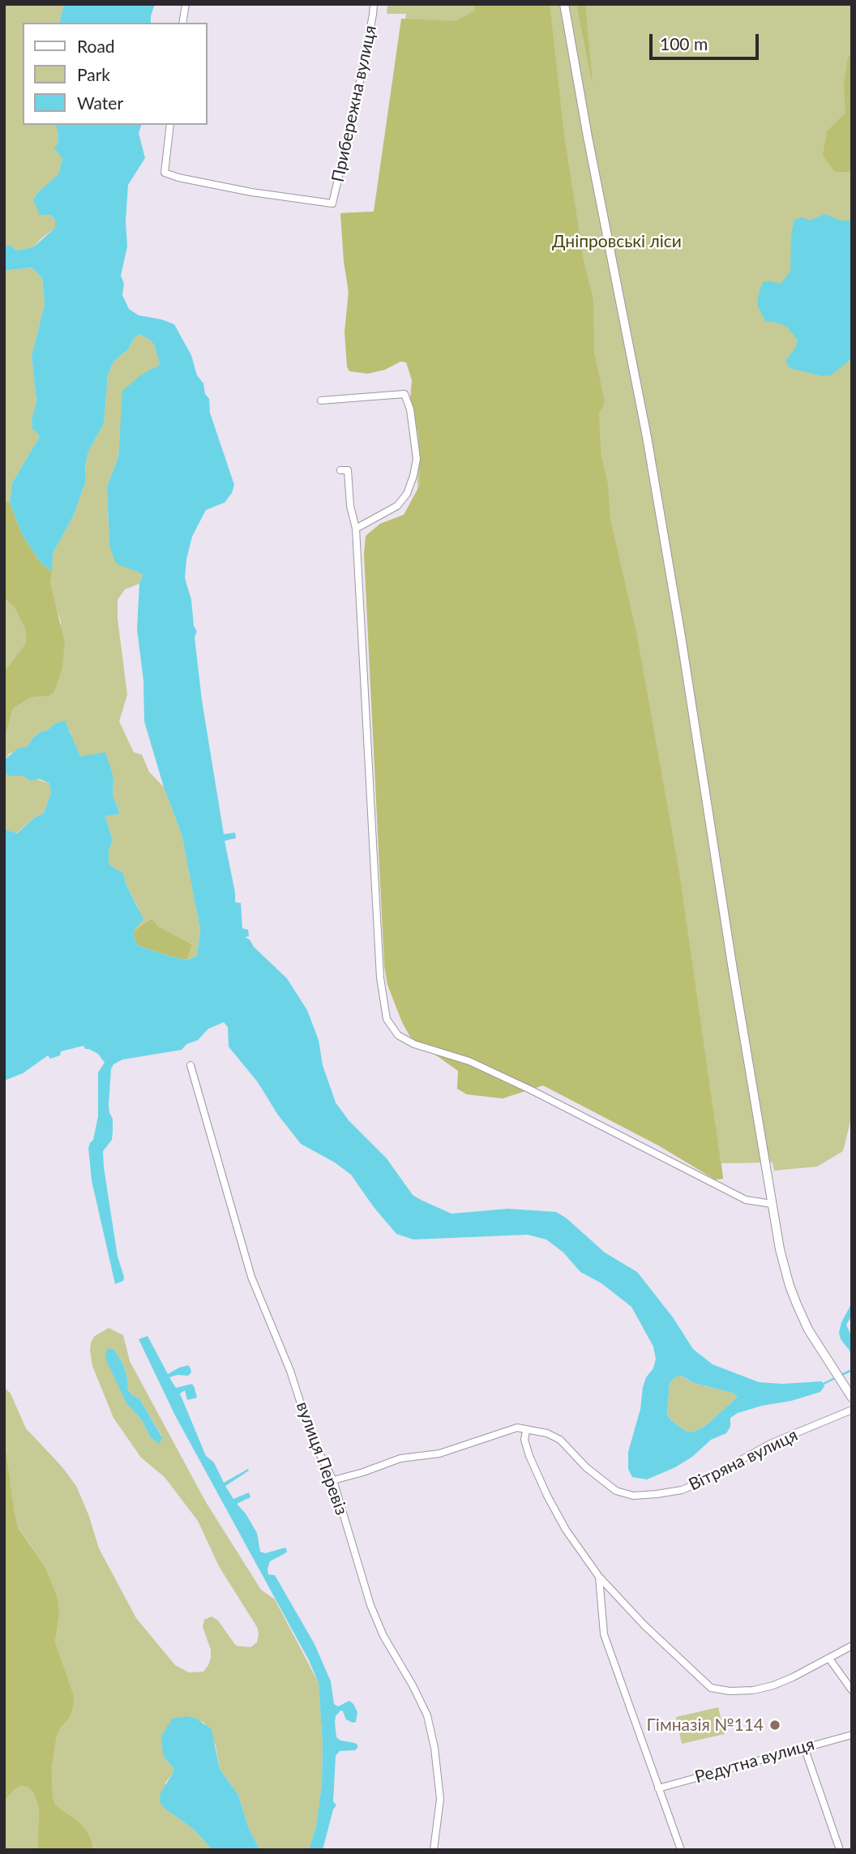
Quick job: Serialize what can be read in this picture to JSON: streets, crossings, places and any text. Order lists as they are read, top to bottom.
{
  "streets": {
    "street": [
      "Прибережна вулиця",
      "вулиця Перевіз",
      "Вітряна вулиця",
      "Редутна вулиця"
    ]
  },
  "crossings": [
    ["вулиця Перевіз", "Вітряна вулиця"]
  ],
  "parks": ["Дніпровські ліси"],
  "places": ["Гімназія №114"],
  "legend": ["Road", "Park", "Water"],
  "scale_bar": "100 m"
}
